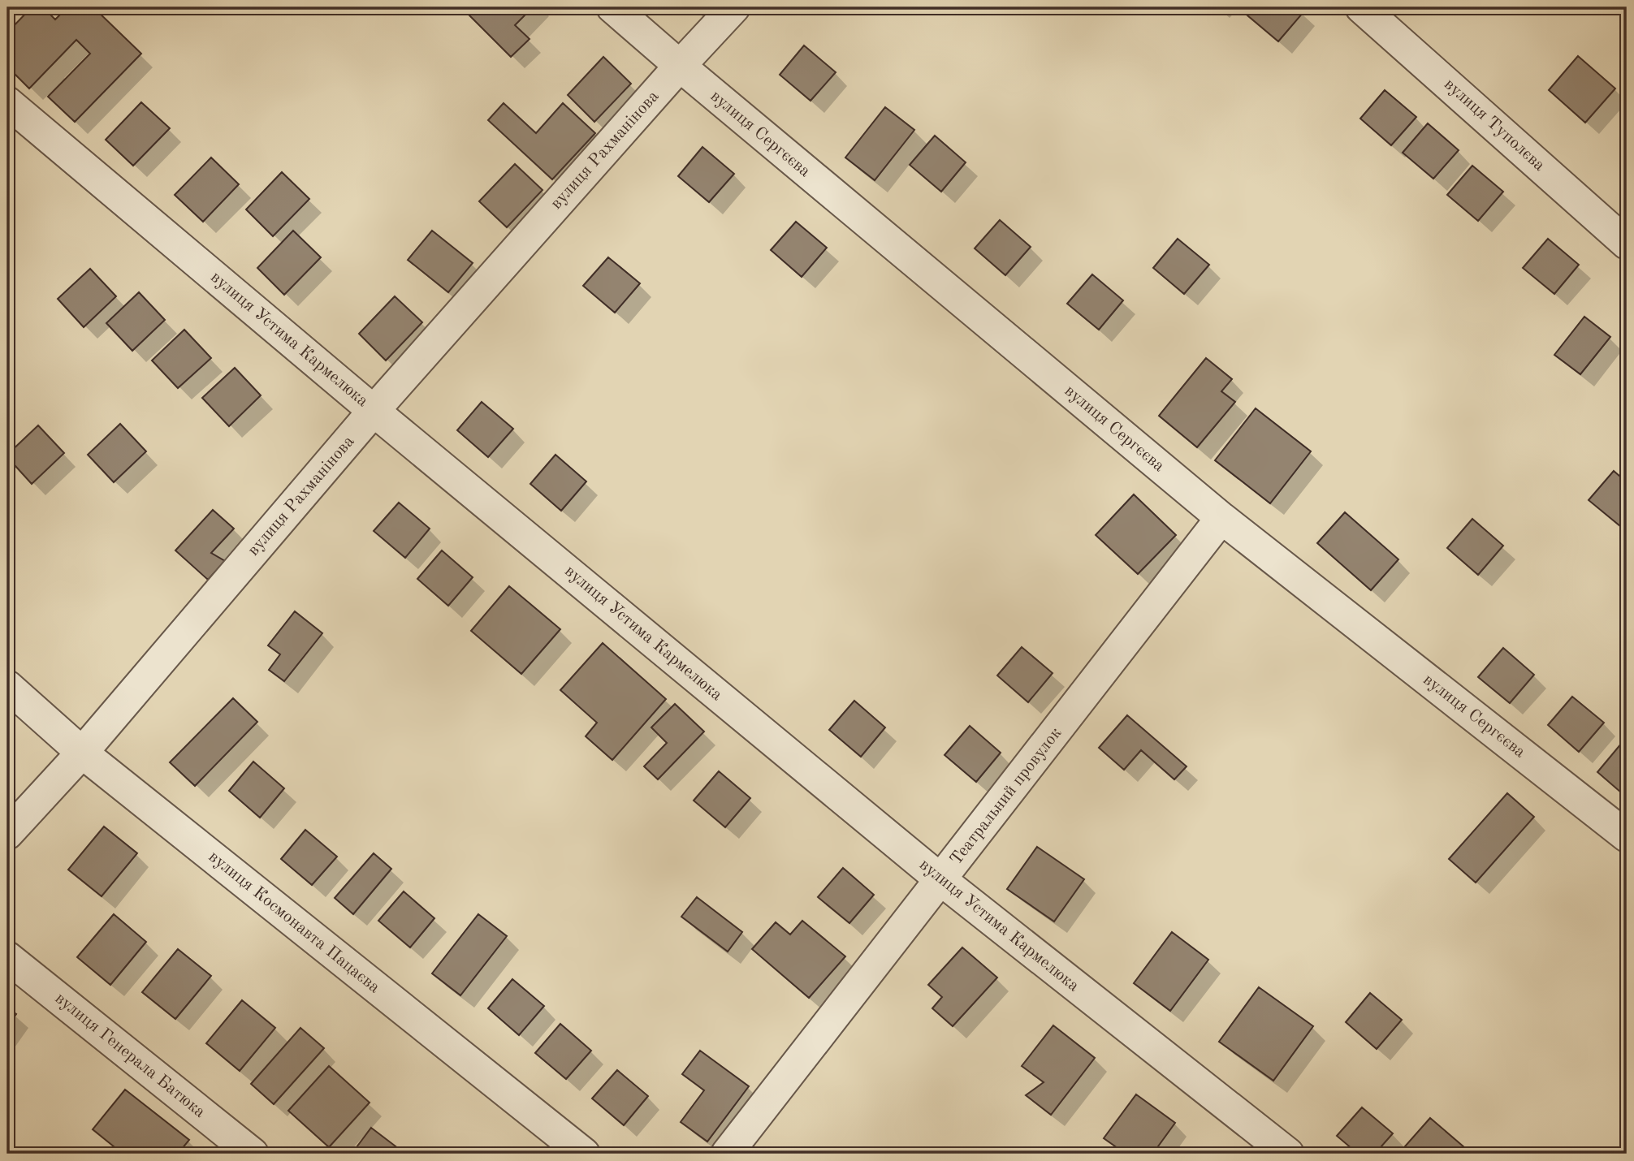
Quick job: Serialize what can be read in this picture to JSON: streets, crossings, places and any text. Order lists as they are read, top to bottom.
{
  "streets": {
    "street": [
      "вулиця Туполєва",
      "вулиця Сергєєва",
      "вулиця Рахманінова",
      "вулиця Устима Кармелюка",
      "Театральний провулок",
      "вулиця Космонавта Пацаєва",
      "вулиця Генерала Батюка"
    ]
  },
  "crossings": [
    ["вулиця Сергєєва", "вулиця Рахманінова"],
    ["вулиця Сергєєва", "Театральний провулок"],
    ["вулиця Рахманінова", "вулиця Устима Кармелюка"],
    ["вулиця Рахманінова", "вулиця Космонавта Пацаєва"],
    ["вулиця Устима Кармелюка", "Театральний провулок"]
  ]
}
